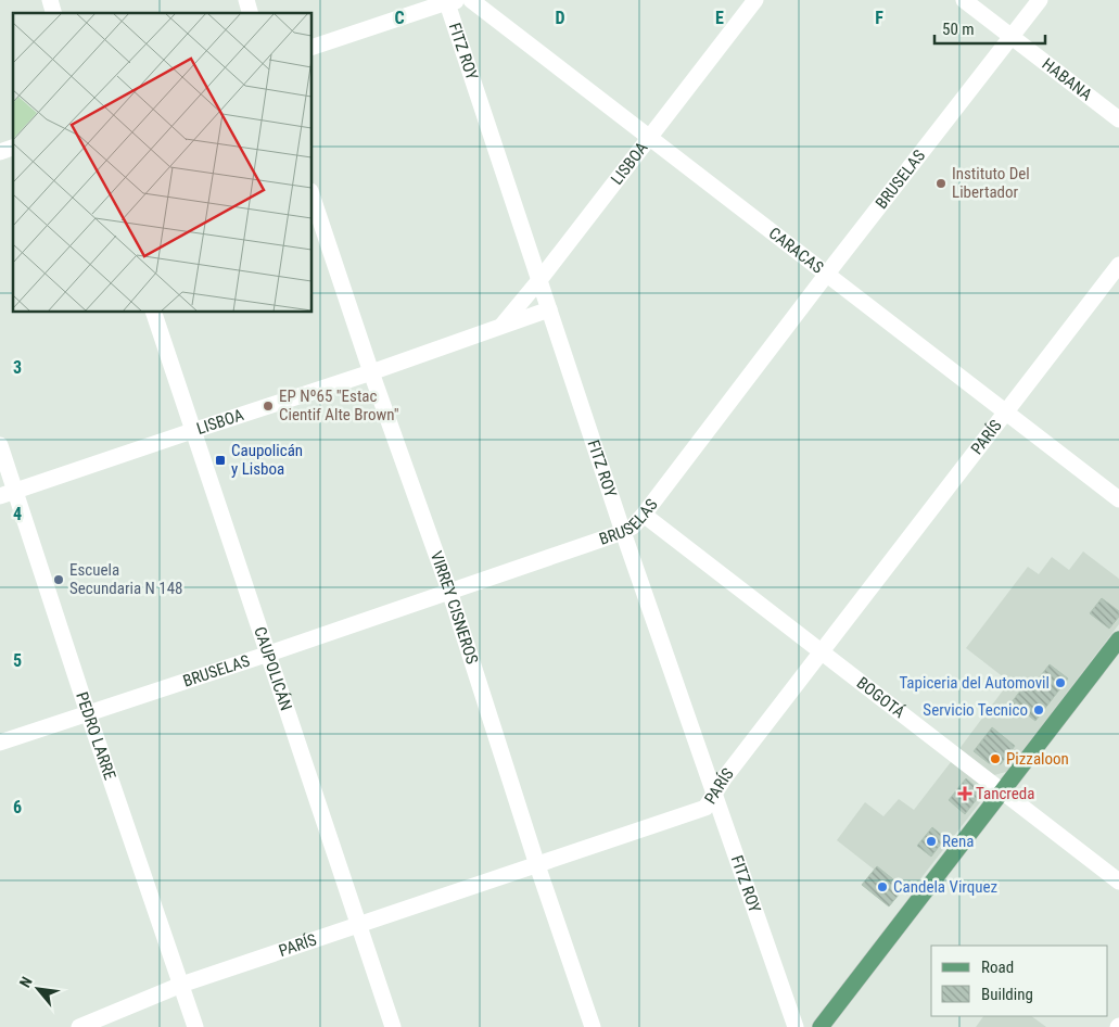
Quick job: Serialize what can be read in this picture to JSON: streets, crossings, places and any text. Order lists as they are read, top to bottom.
{
  "streets": {
    "street": [
      "FITZ ROY",
      "HABANA",
      "LISBOA",
      "BRUSELAS",
      "CARACAS",
      "PARÍS",
      "VIRREY CISNEROS",
      "CAUPOLICÁN",
      "BOGOTÁ",
      "PEDRO LARRE"
    ]
  },
  "crossings": [
    ["FITZ ROY", "LISBOA"],
    ["FITZ ROY", "BRUSELAS"],
    ["FITZ ROY", "PARÍS"],
    ["HABANA", "BRUSELAS"],
    ["LISBOA", "CARACAS"],
    ["LISBOA", "VIRREY CISNEROS"],
    ["LISBOA", "CAUPOLICÁN"],
    ["LISBOA", "PEDRO LARRE"],
    ["BRUSELAS", "CARACAS"],
    ["BRUSELAS", "VIRREY CISNEROS"],
    ["BRUSELAS", "CAUPOLICÁN"],
    ["BRUSELAS", "BOGOTÁ"],
    ["BRUSELAS", "PEDRO LARRE"],
    ["CARACAS", "PARÍS"],
    ["PARÍS", "VIRREY CISNEROS"],
    ["PARÍS", "CAUPOLICÁN"],
    ["PARÍS", "BOGOTÁ"],
    ["PARÍS", "PEDRO LARRE"]
  ],
  "places": {
    "other": [
      "Instituto Del Libertador",
      "EP Nº65 \"Estac Cientif Alte Brown\"",
      "Escuela Secundaria N 148",
      "Tapiceria del Automovil",
      "Servicio Tecnico",
      "Pizzaloon",
      "Rena",
      "Candela Virquez"
    ],
    "transit": ["Caupolicán y Lisboa"],
    "health": ["Tancreda"]
  },
  "legend": ["Road", "Building"],
  "scale_bar": "50 m",
  "north": "top left",
  "grid": {
    "columns": [
      "C",
      "D",
      "E",
      "F"
    ],
    "rows": [
      "3",
      "4",
      "5",
      "6"
    ]
  }
}
